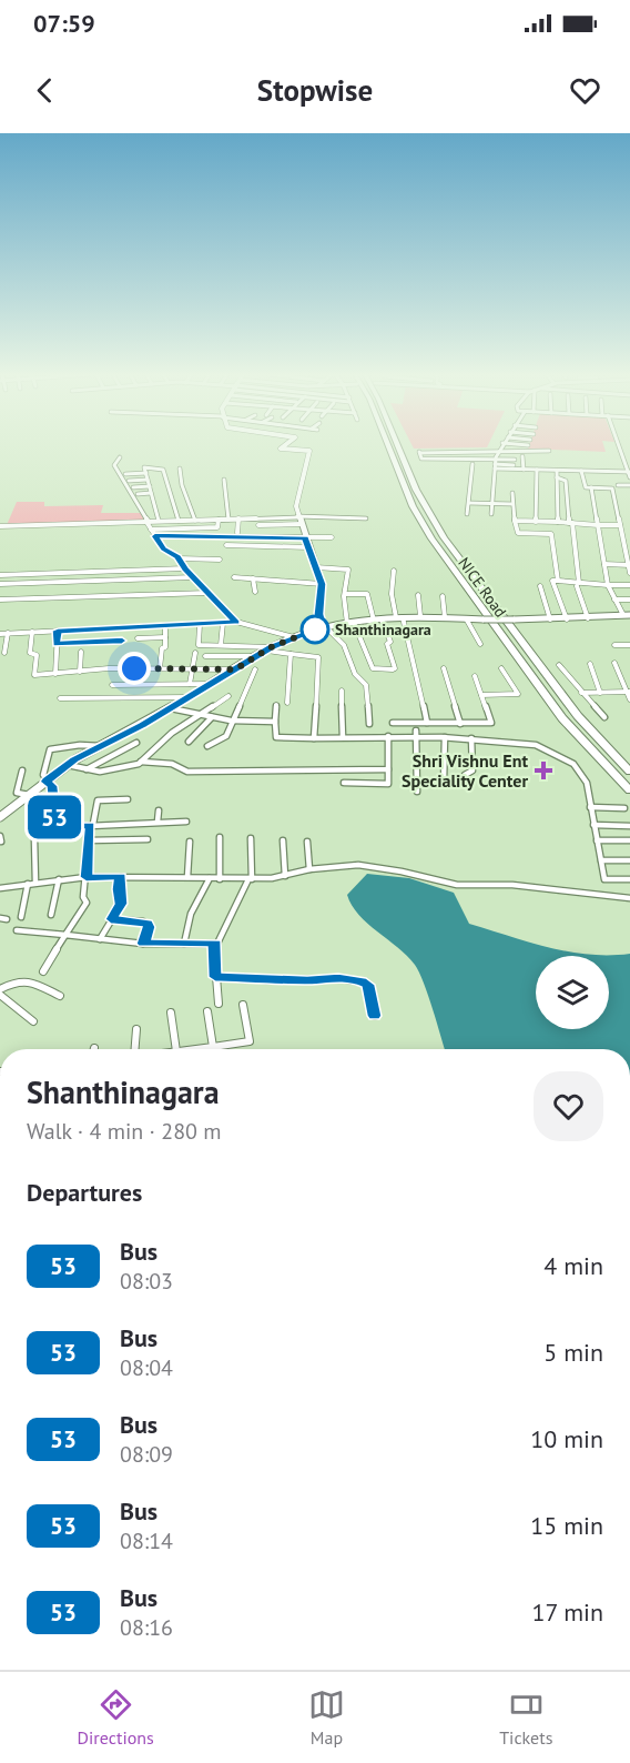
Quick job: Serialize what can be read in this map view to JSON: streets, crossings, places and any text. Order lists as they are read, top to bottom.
{
  "streets": {
    "highway": ["NICE Road"]
  },
  "places": {
    "other": ["Shanthinagara"],
    "health": ["Shri Vishnu Ent Speciality Center"]
  },
  "lines": ["bus line 53"],
  "page": {
    "status": "07:59",
    "header": "Stopwise",
    "on_map": "53",
    "heading": [
      ["Shanthinagara", "Walk · 4 min · 280 m"],
      "Departures"
    ],
    "list": [
      {
        "mark": "53",
        "name": "Bus",
        "note": "08:03",
        "value": "4 min"
      },
      {
        "mark": "53",
        "name": "Bus",
        "note": "08:04",
        "value": "5 min"
      },
      {
        "mark": "53",
        "name": "Bus",
        "note": "08:09",
        "value": "10 min"
      },
      {
        "mark": "53",
        "name": "Bus",
        "note": "08:14",
        "value": "15 min"
      },
      {
        "mark": "53",
        "name": "Bus",
        "note": "08:16",
        "value": "17 min"
      }
    ],
    "tabs": ["Directions", "Map", "Tickets"]
  }
}
